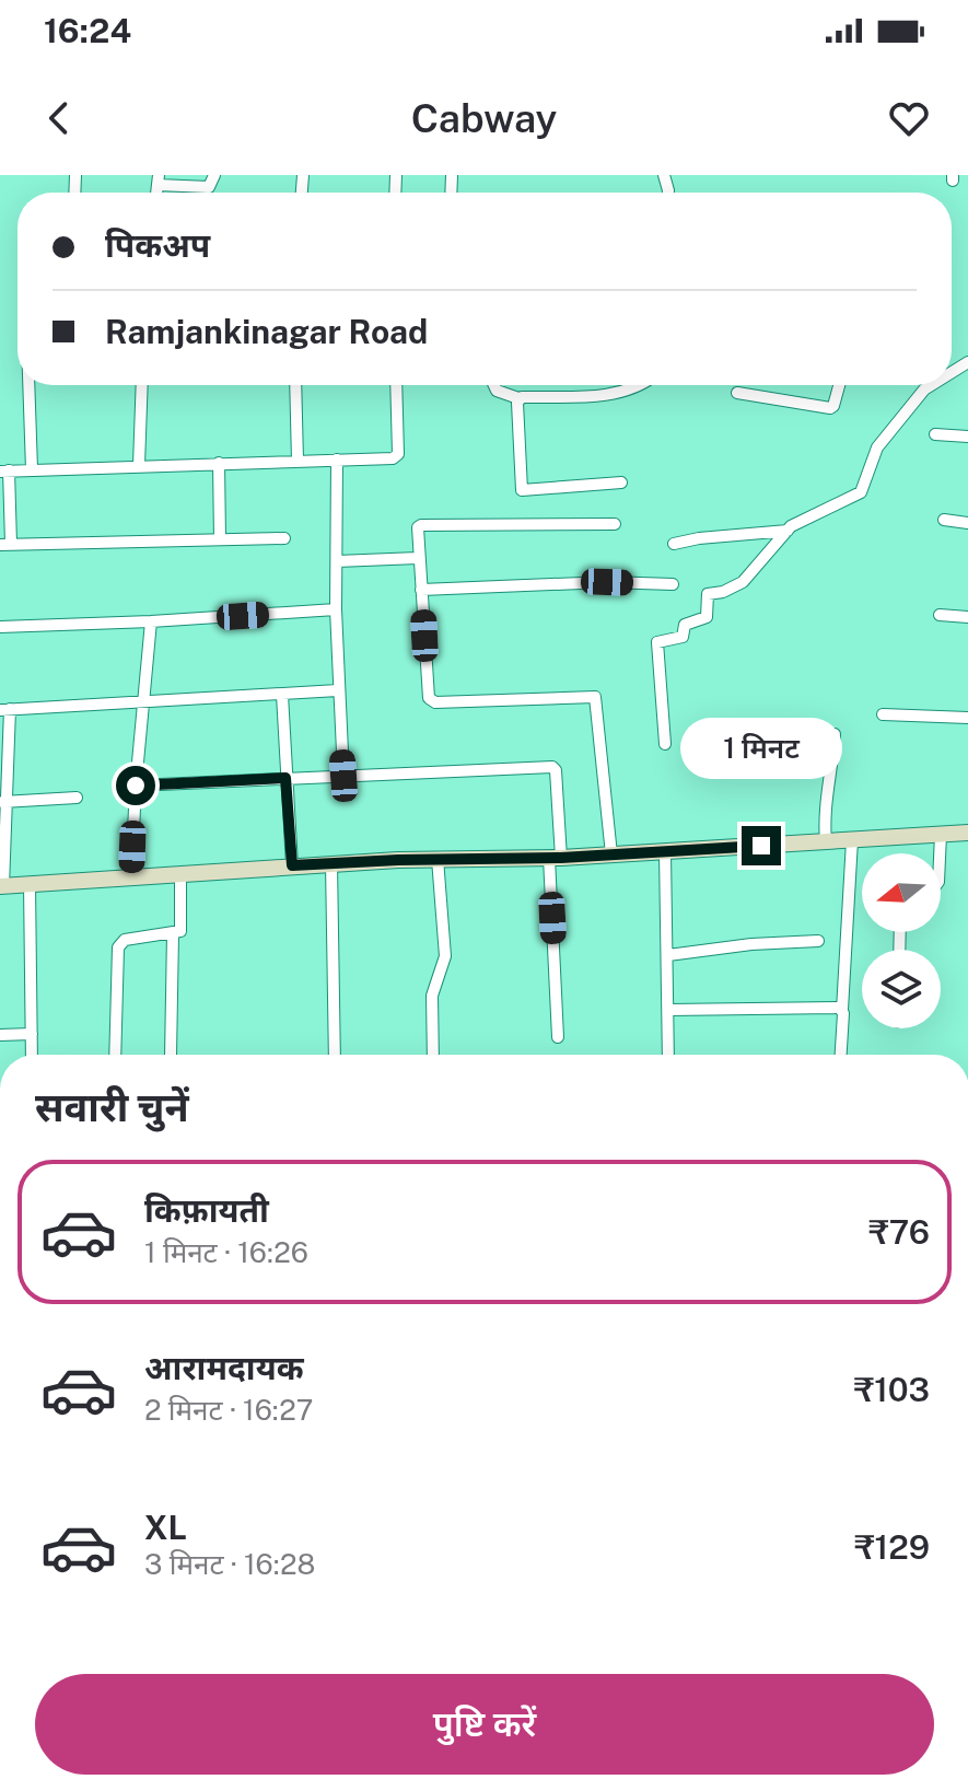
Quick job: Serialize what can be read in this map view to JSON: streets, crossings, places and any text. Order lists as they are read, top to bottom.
{
  "north": "left",
  "page": {
    "status": "16:24",
    "header": "Cabway",
    "banner": ["पिकअप", "Ramjankinagar Road"],
    "bubble": "1 मिनट",
    "heading": "सवारी चुनें",
    "list": [
      {
        "name": "किफ़ायती",
        "note": "1 मिनट · 16:26",
        "value": "₹76"
      },
      {
        "name": "आरामदायक",
        "note": "2 मिनट · 16:27",
        "value": "₹103"
      },
      {
        "name": "XL",
        "note": "3 मिनट · 16:28",
        "value": "₹129"
      }
    ],
    "buttons": "पुष्टि करें"
  }
}
